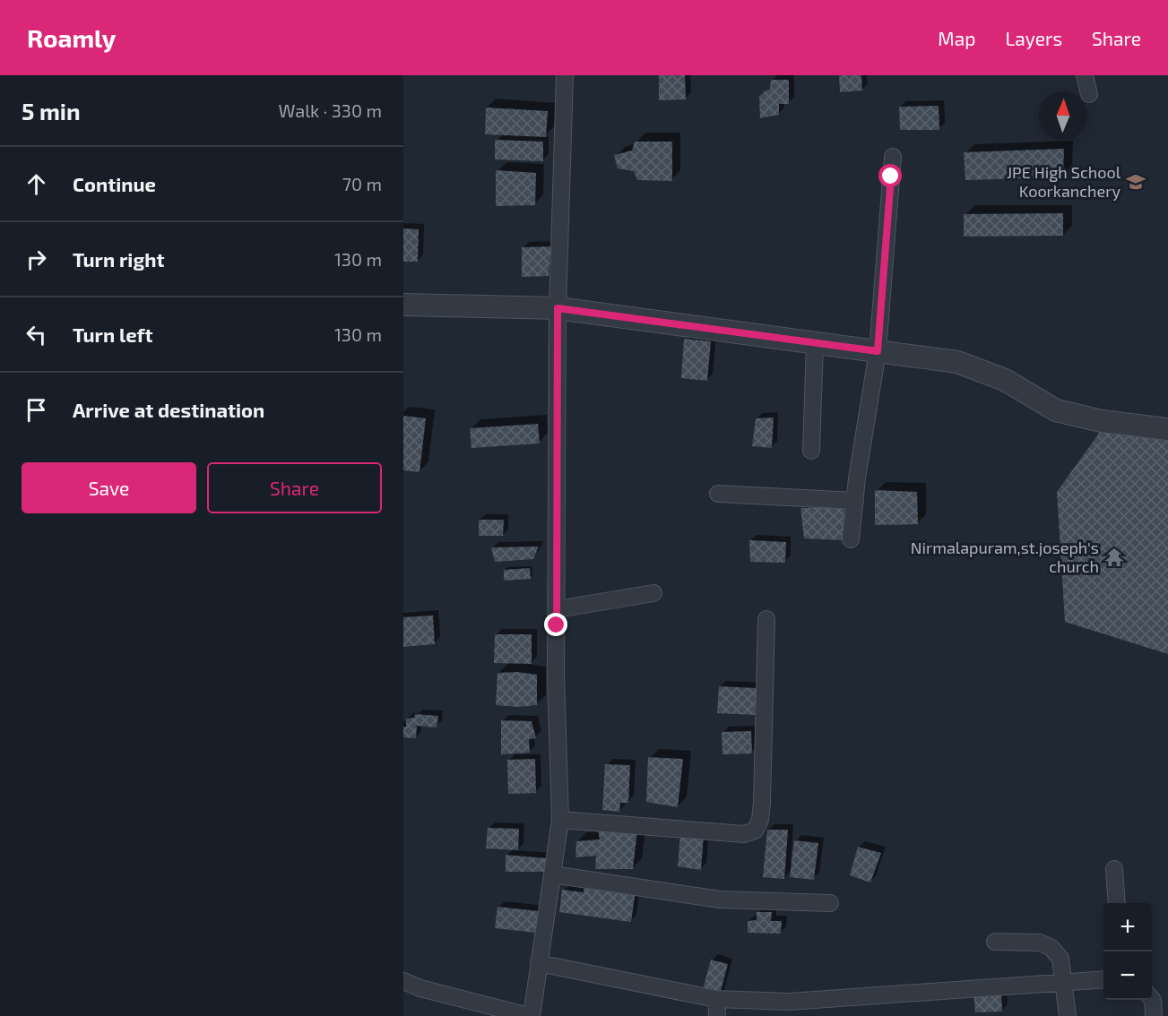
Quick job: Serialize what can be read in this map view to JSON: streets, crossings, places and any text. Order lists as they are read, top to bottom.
{
  "places": {
    "school or university": ["JPE High School Koorkanchery"],
    "temple": ["Nirmalapuram,st.joseph's church"]
  },
  "north": "top",
  "page": {
    "header": "Roamly",
    "nav": ["Map", "Layers", "Share"],
    "heading": ["5 min", "Walk · 330 m"],
    "list": [
      ["Continue", "70 m"],
      ["Turn right", "130 m"],
      ["Turn left", "130 m"],
      "Arrive at destination"
    ],
    "buttons": ["Save", "Share"],
    "map_buttons": ["+", "−"]
  }
}
